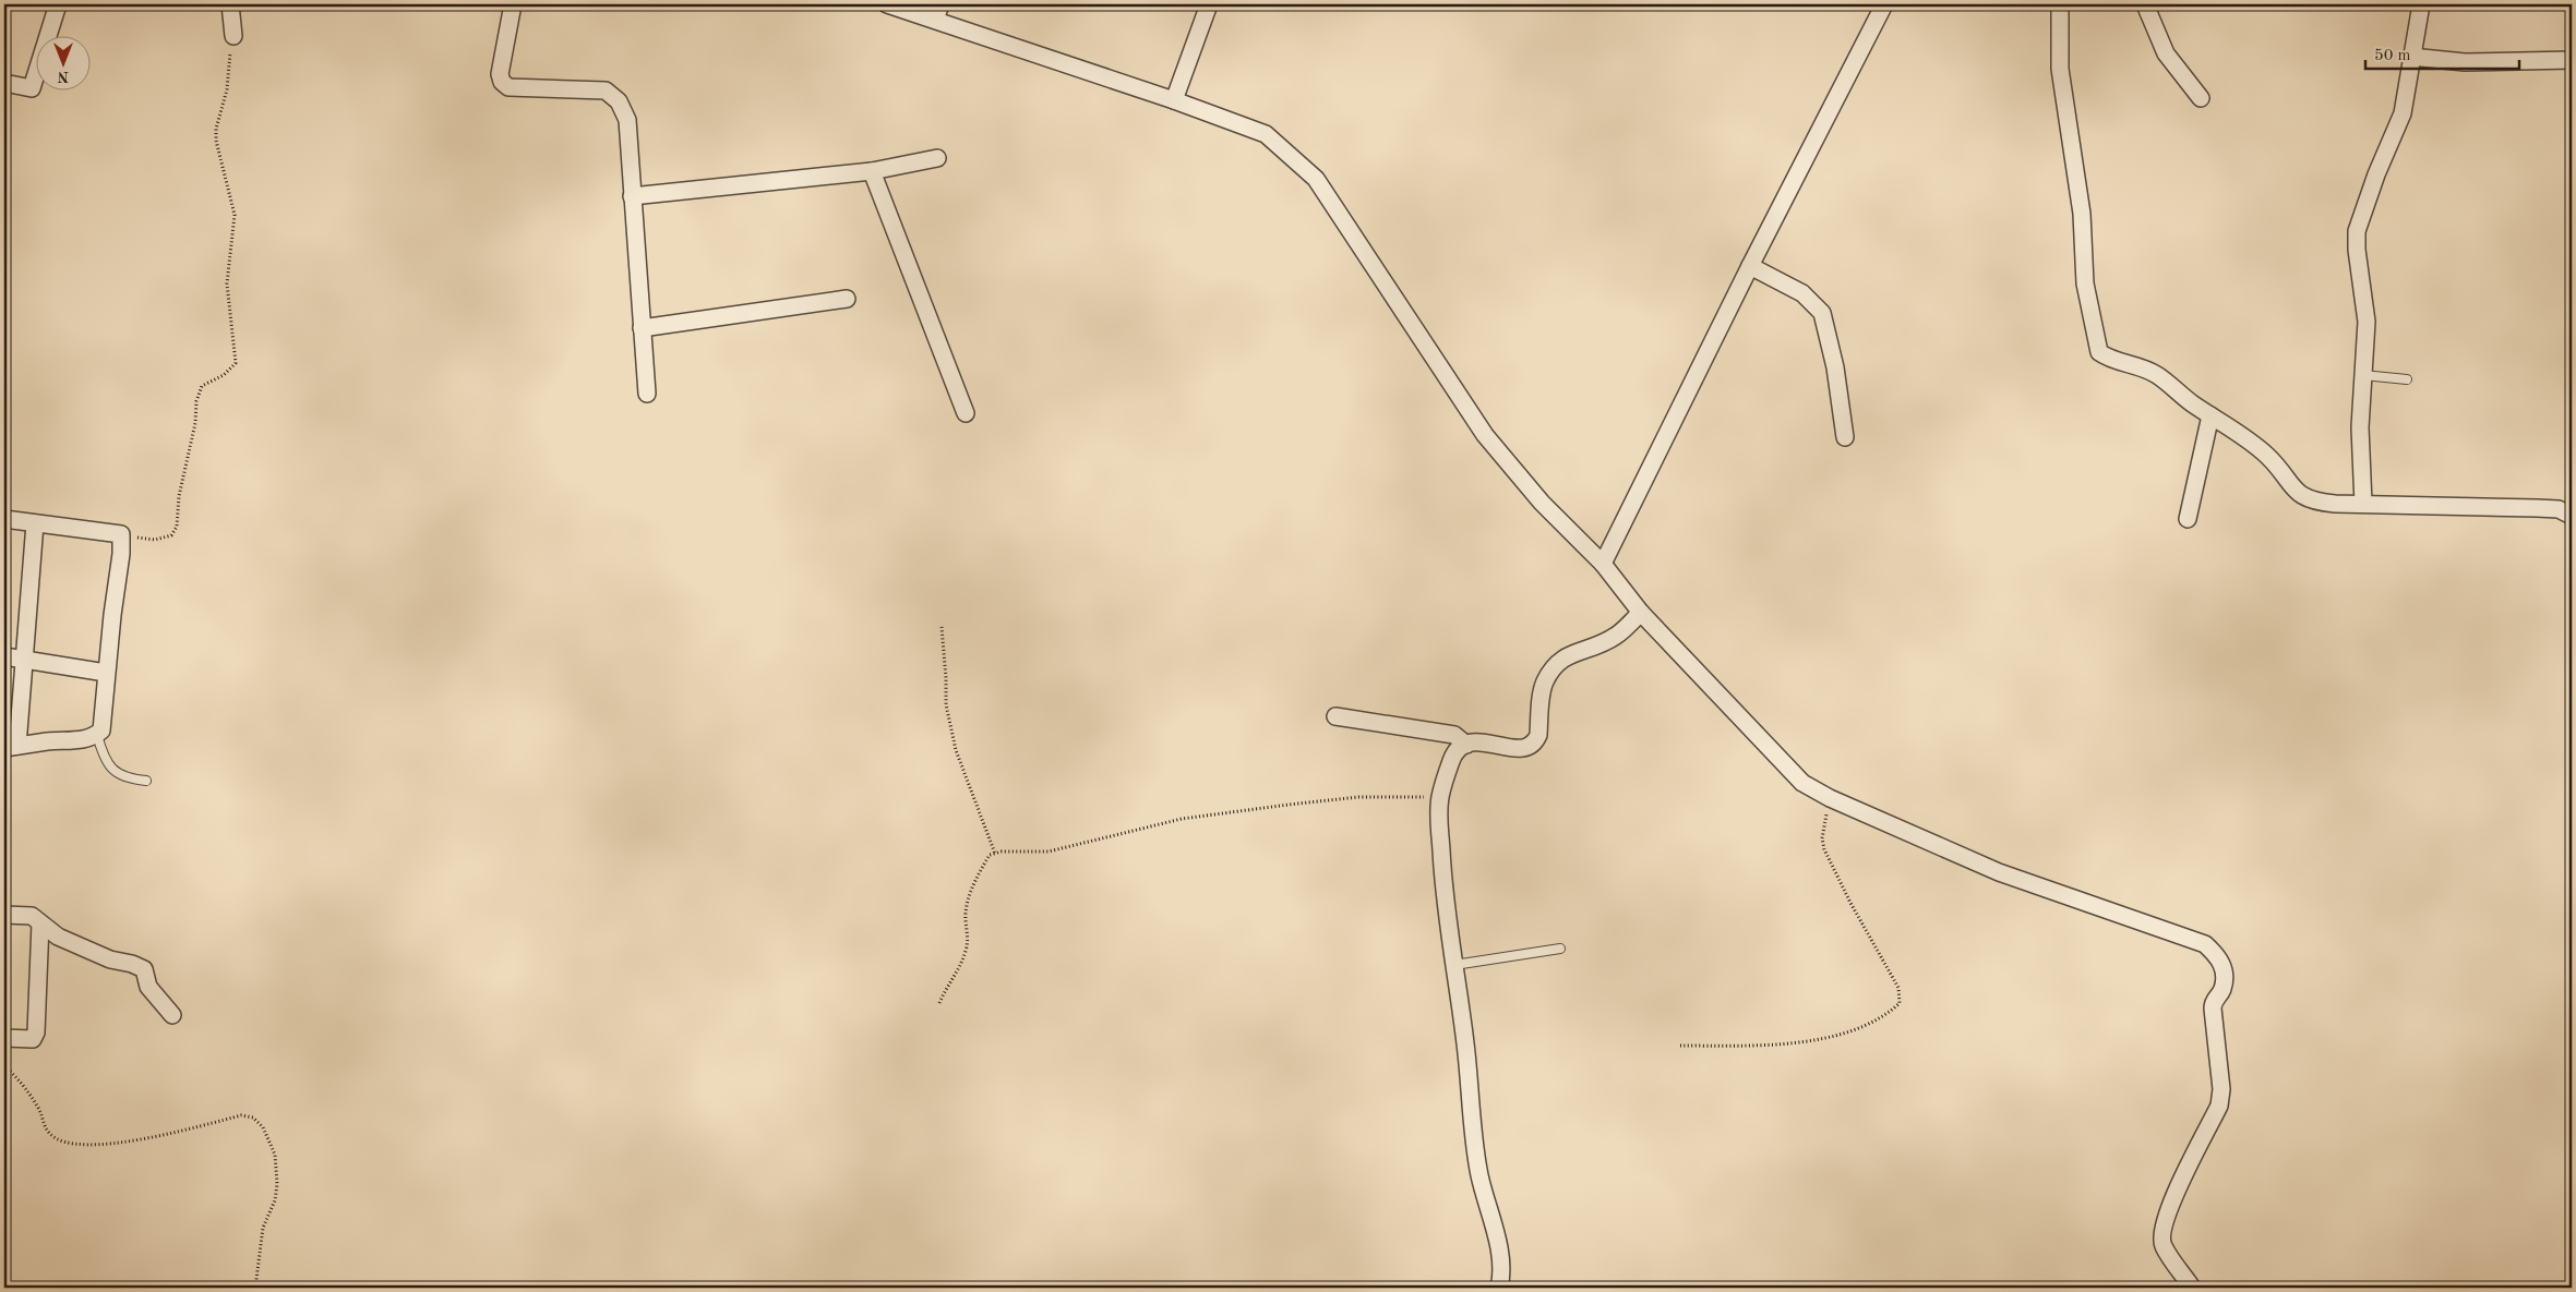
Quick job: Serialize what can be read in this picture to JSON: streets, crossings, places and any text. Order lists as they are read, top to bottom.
{
  "scale_bar": "50 m",
  "north": "bottom"
}
